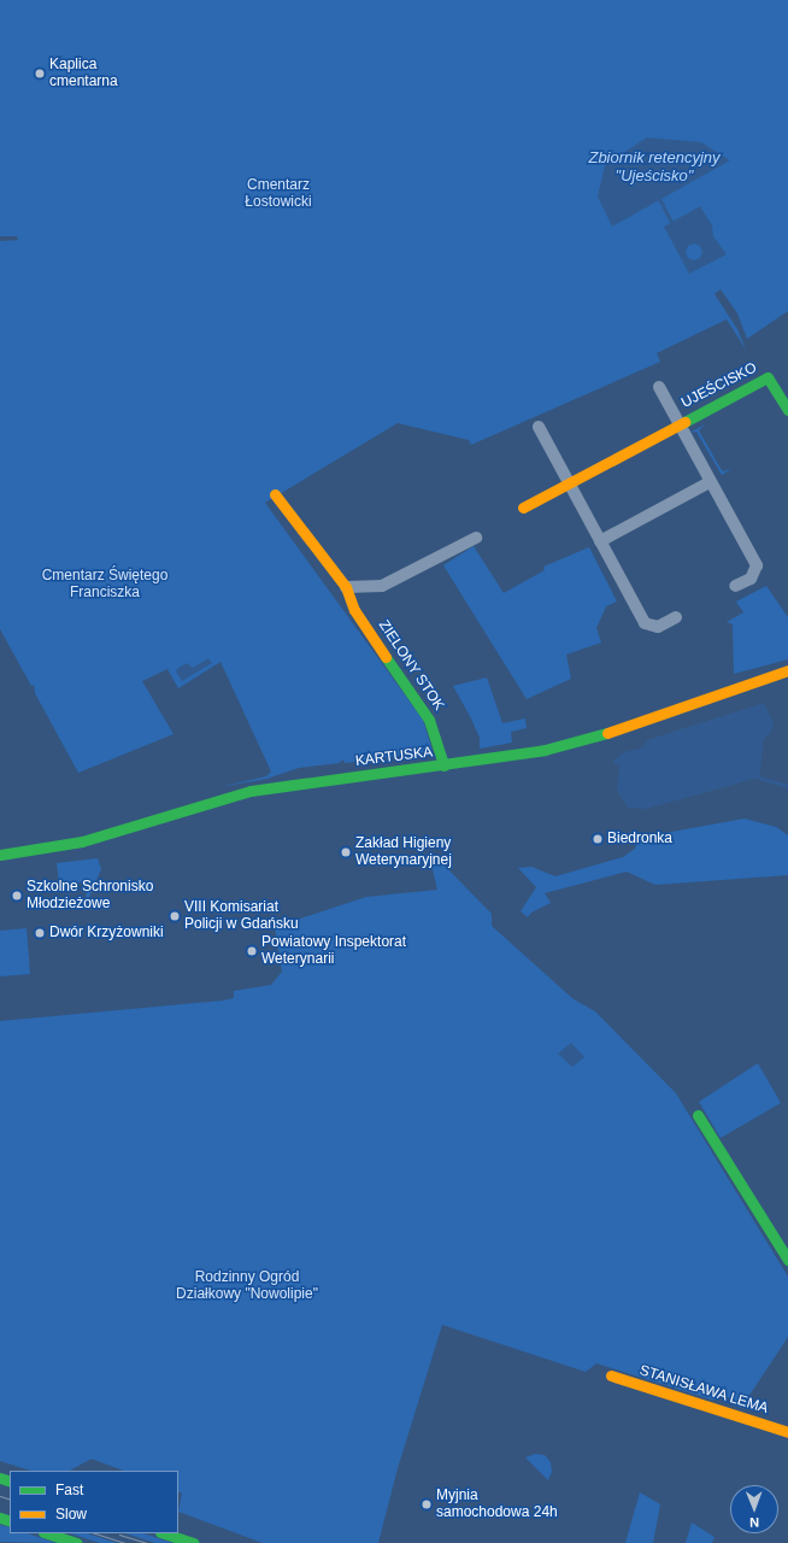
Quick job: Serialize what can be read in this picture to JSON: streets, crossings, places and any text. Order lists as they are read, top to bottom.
{
  "streets": {
    "street": [
      "UJEŚCISKO",
      "ZIELONY STOK",
      "KARTUSKA",
      "STANISŁAWA LEMA"
    ]
  },
  "crossings": [
    ["ZIELONY STOK", "KARTUSKA"]
  ],
  "water": ["Zbiornik retencyjny \"Ujeścisko\""],
  "parks": ["Cmentarz Łostowicki", "Cmentarz Świętego Franciszka", "Rodzinny Ogród Działkowy \"Nowolipie\""],
  "places": [
    "Kaplica cmentarna",
    "Biedronka",
    "Zakład Higieny Weterynaryjnej",
    "Szkolne Schronisko Młodzieżowe",
    "VIII Komisariat Policji w Gdańsku",
    "Dwór Krzyżowniki",
    "Powiatowy Inspektorat Weterynarii",
    "Myjnia samochodowa 24h"
  ],
  "legend": ["Fast", "Slow"],
  "north": "bottom"
}
